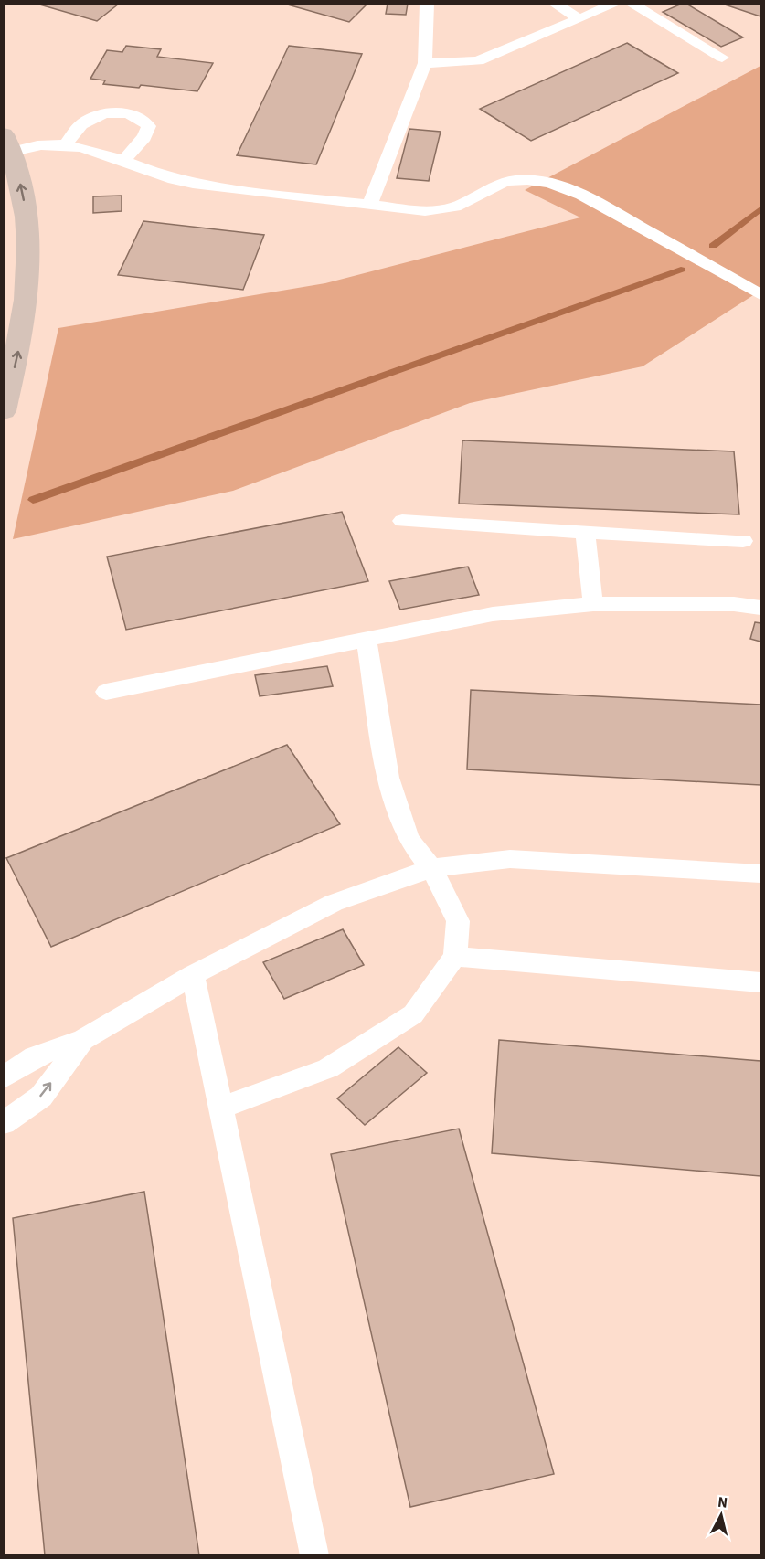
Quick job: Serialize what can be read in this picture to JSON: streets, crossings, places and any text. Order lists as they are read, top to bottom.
{
  "north": "top"
}
